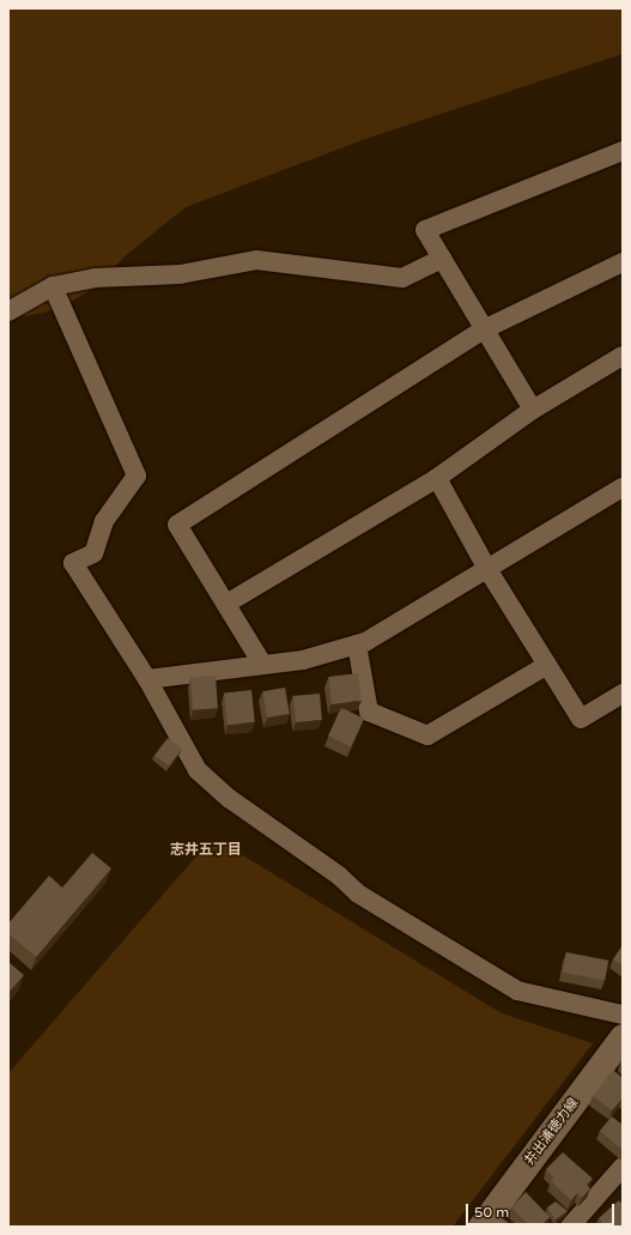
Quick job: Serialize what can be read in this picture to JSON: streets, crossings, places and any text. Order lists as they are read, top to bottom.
{
  "streets": {
    "main road": ["井出浦徳力線"]
  },
  "districts": ["志井五丁目"],
  "scale_bar": "50 m"
}
